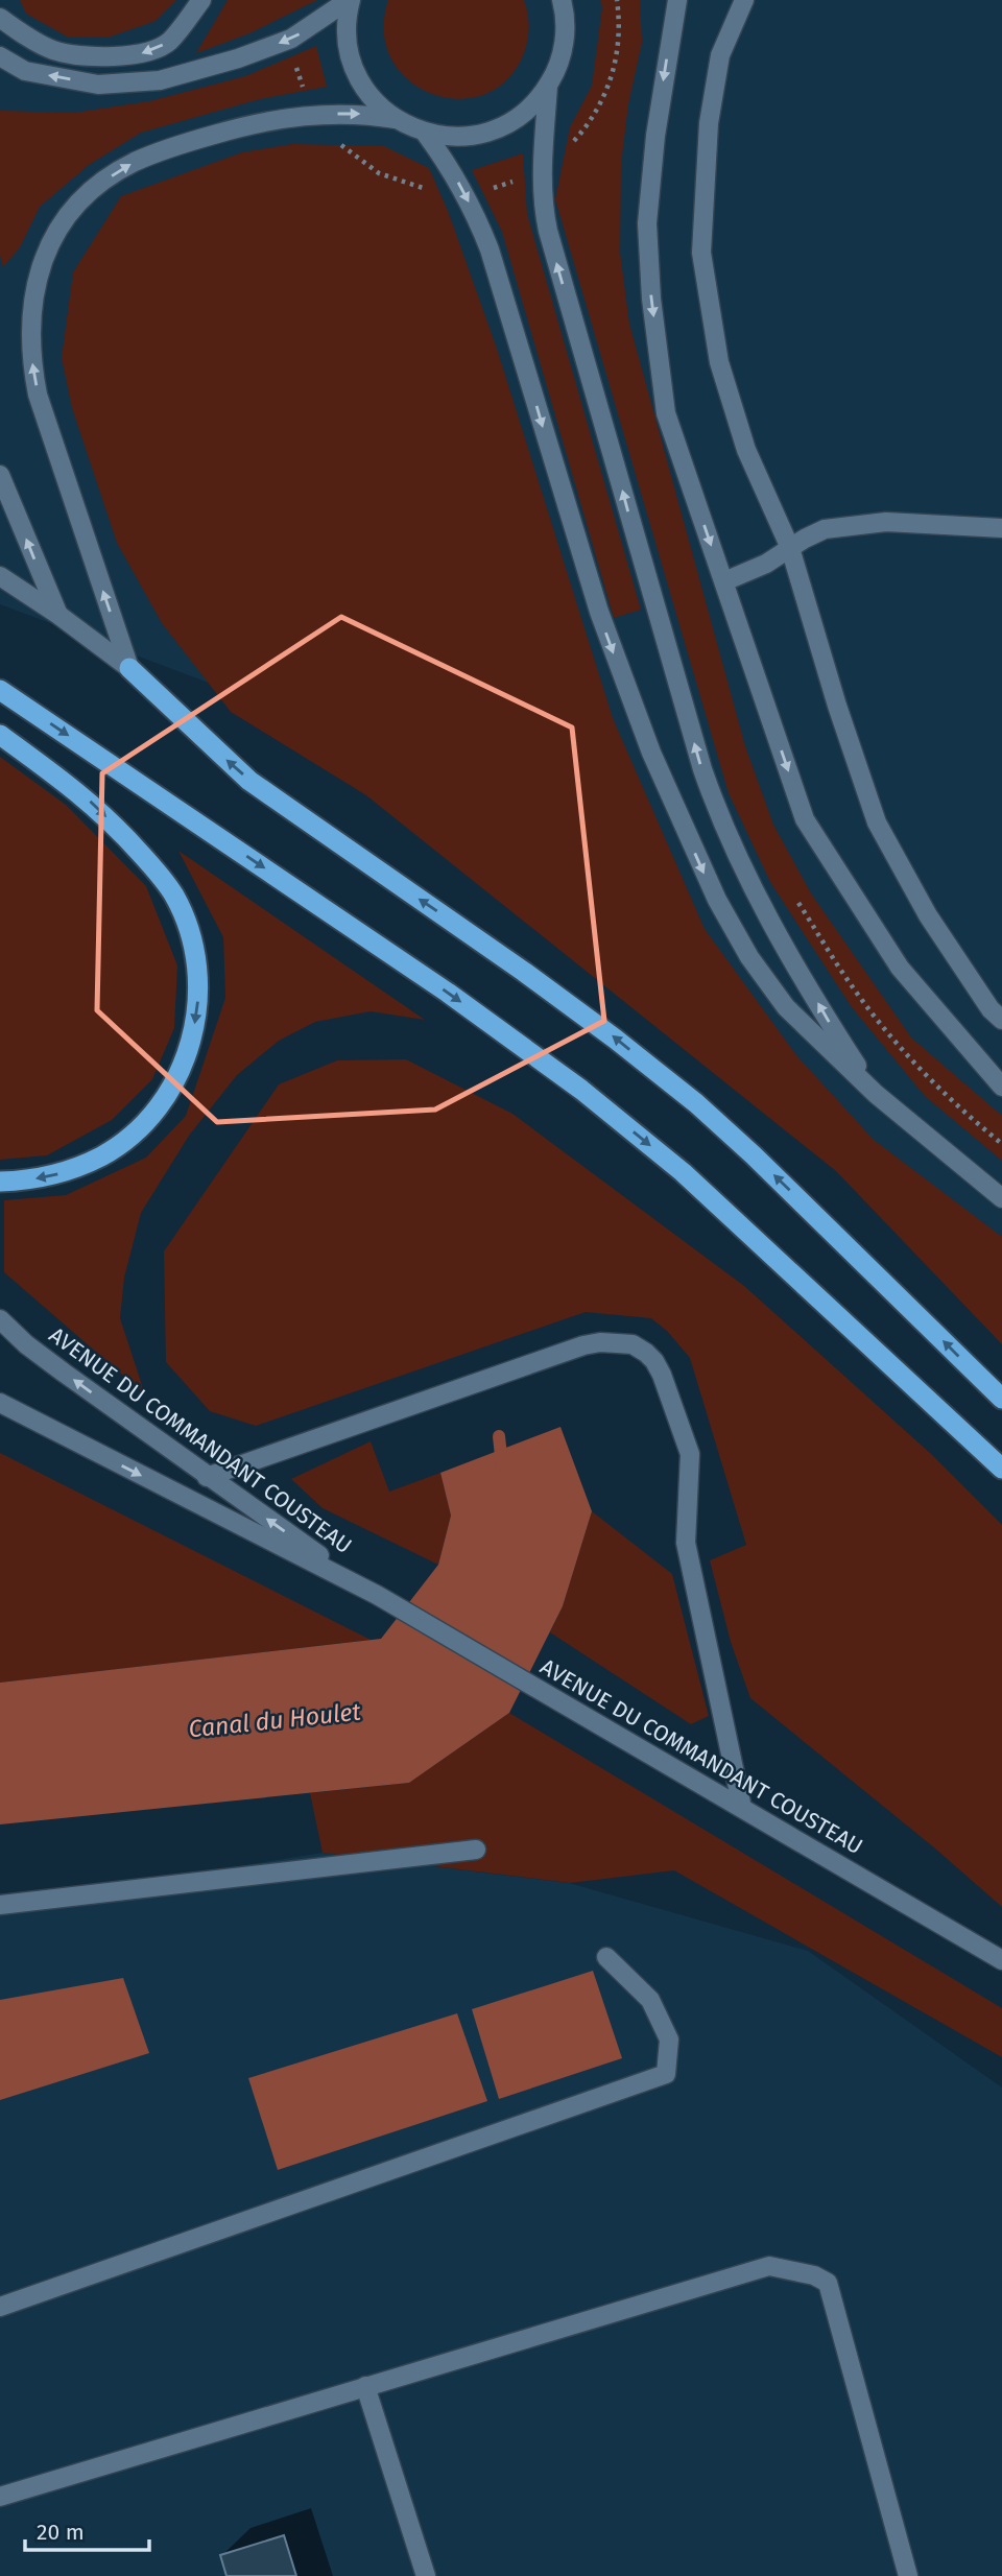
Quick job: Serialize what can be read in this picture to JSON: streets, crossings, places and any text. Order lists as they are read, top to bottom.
{
  "streets": {
    "street": ["AVENUE DU COMMANDANT COUSTEAU"]
  },
  "water": ["Canal du Houlet"],
  "scale_bar": "20 m"
}
